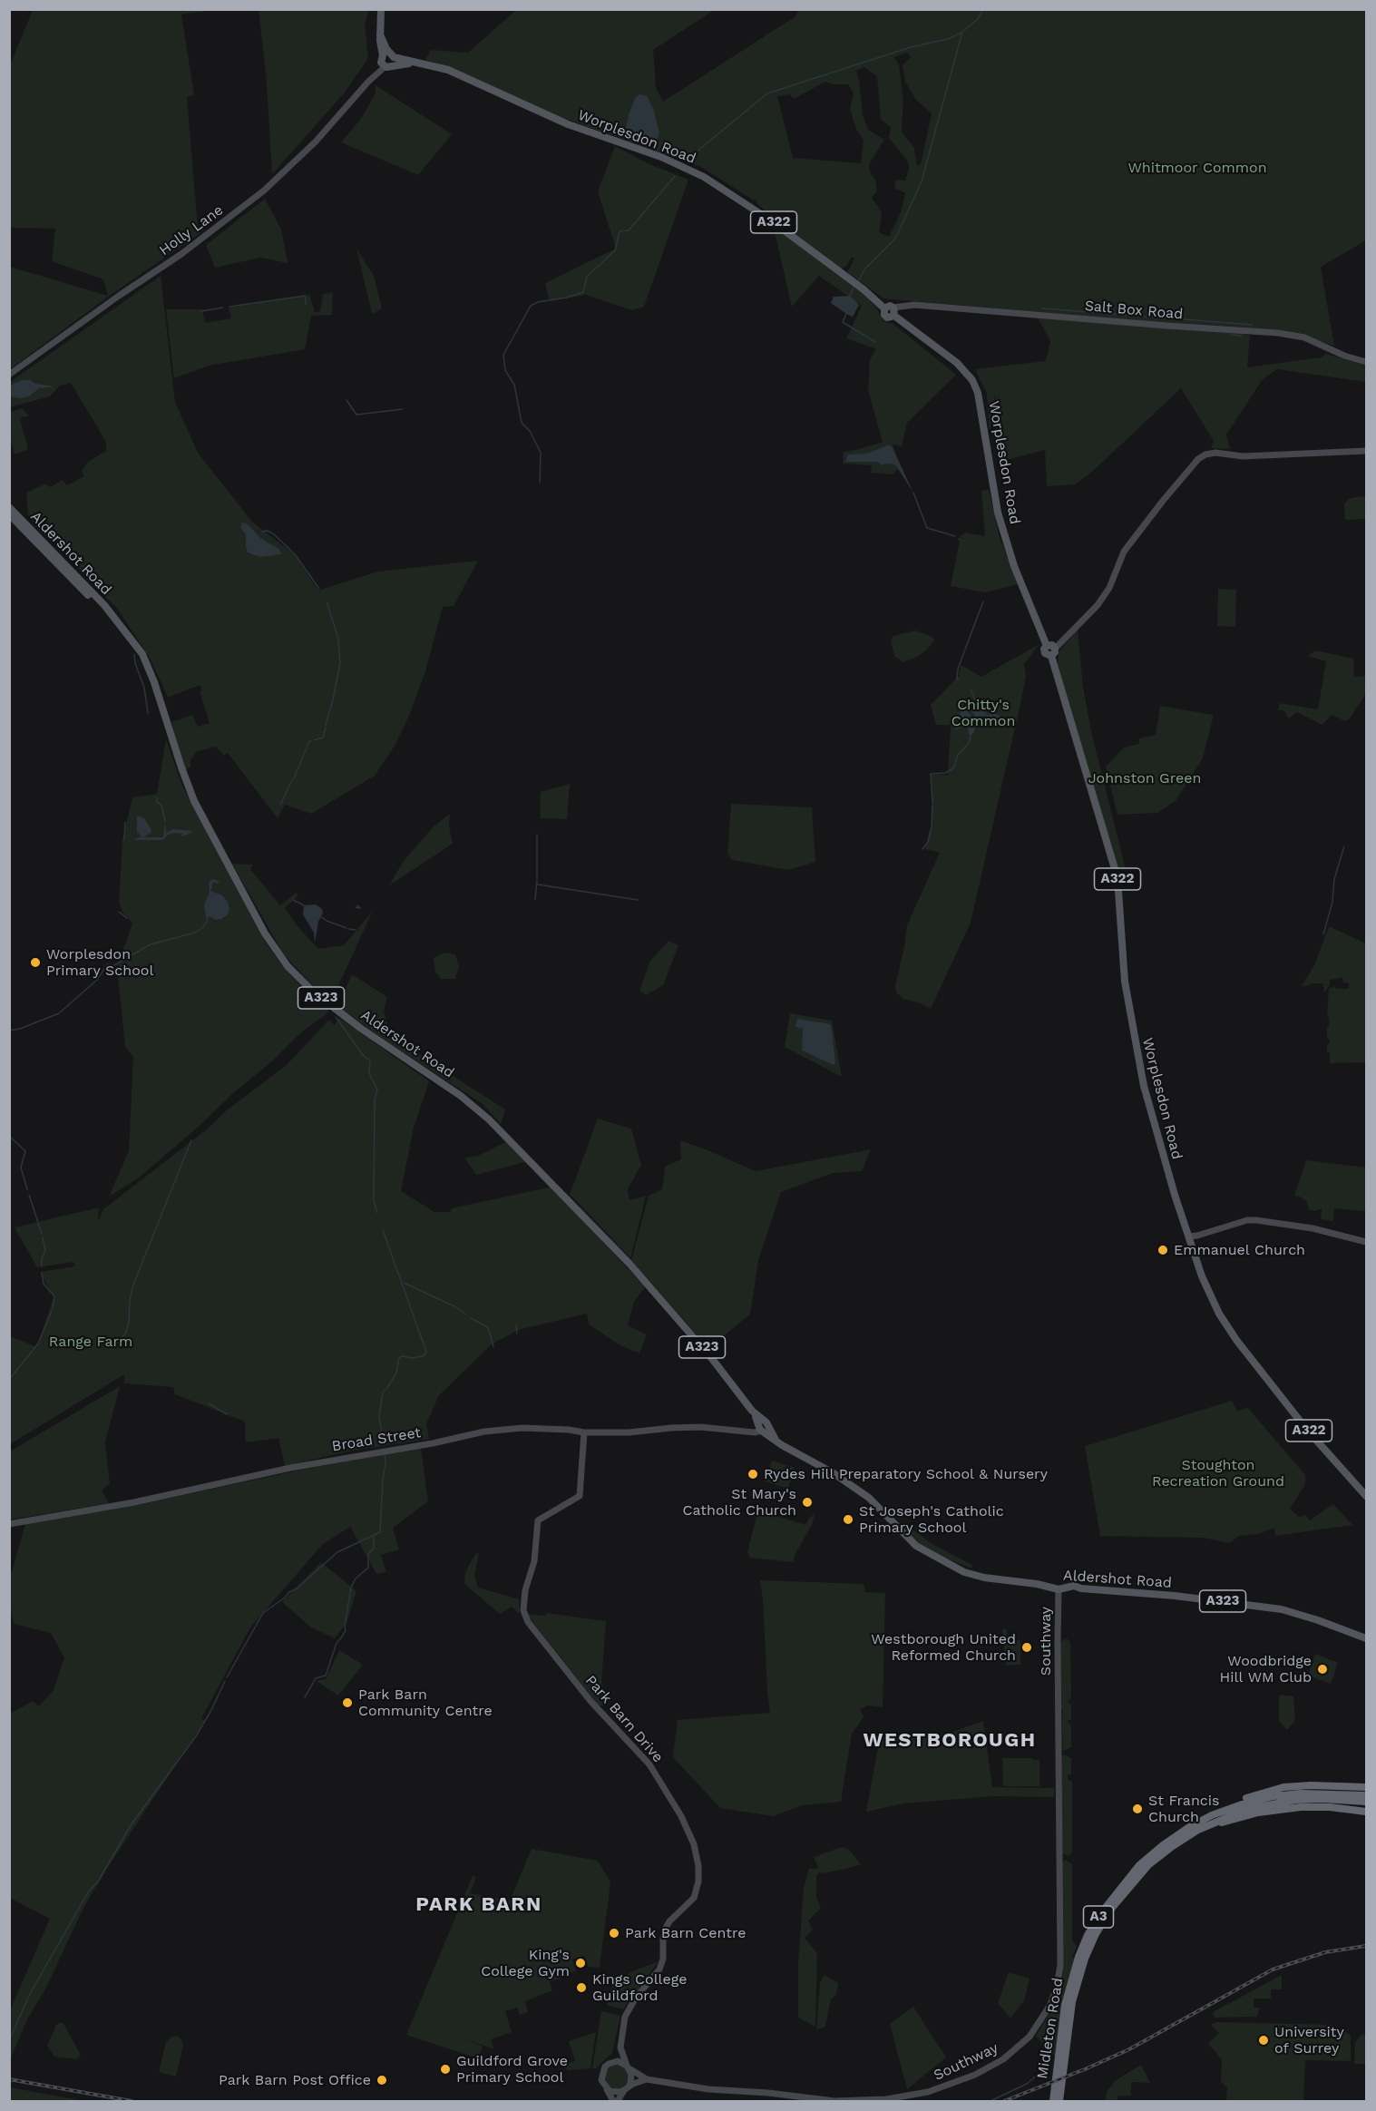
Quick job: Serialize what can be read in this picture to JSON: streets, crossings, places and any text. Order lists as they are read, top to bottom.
{
  "streets": {
    "highway": ["A3", "Midleton Road"],
    "main road": [
      "Worplesdon Road",
      "A322",
      "Aldershot Road",
      "A323"
    ],
    "street": [
      "Holly Lane",
      "Salt Box Road",
      "Broad Street",
      "Southway",
      "Park Barn Drive"
    ]
  },
  "crossings": [
    ["Worplesdon Road", "Holly Lane"],
    ["Worplesdon Road", "Salt Box Road"],
    ["Aldershot Road", "Broad Street"],
    ["Aldershot Road", "Southway"],
    ["Broad Street", "Park Barn Drive"]
  ],
  "districts": ["WESTBOROUGH", "PARK BARN"],
  "parks": [
    "Whitmoor Common",
    "Chitty's Common",
    "Johnston Green",
    "Range Farm",
    "Stoughton Recreation Ground"
  ],
  "places": [
    "Worplesdon Primary School",
    "Emmanuel Church",
    "Rydes Hill Preparatory School & Nursery",
    "St Mary's Catholic Church",
    "St Joseph's Catholic Primary School",
    "Westborough United Reformed Church",
    "Woodbridge Hill WM Club",
    "Park Barn Community Centre",
    "St Francis Church",
    "Park Barn Centre",
    "King's College Gym",
    "Kings College Guildford",
    "University of Surrey",
    "Guildford Grove Primary School",
    "Park Barn Post Office"
  ]
}
